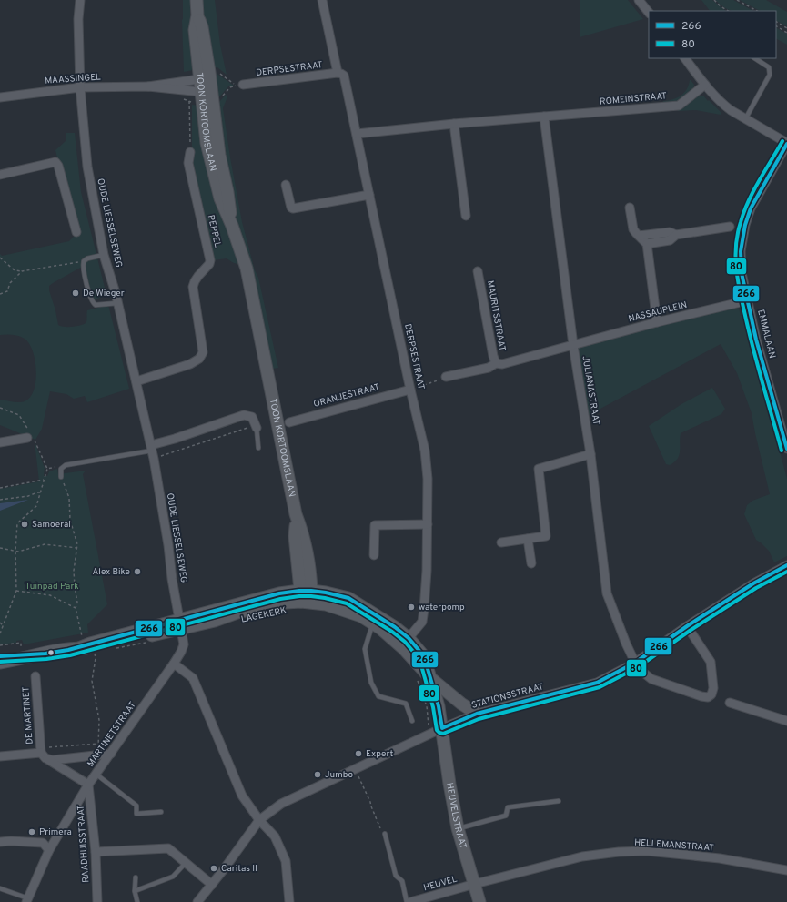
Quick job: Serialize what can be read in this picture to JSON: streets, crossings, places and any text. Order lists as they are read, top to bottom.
{
  "streets": {
    "street": [
      "DERPSESTRAAT",
      "MAASSINGEL",
      "ROMEINSTRAAT",
      "TOON KORTOOMSLAAN",
      "OUDE LIESSELSEWEG",
      "PEPPEL",
      "NASSAUPLEIN",
      "MAURITSSTRAAT",
      "EMMALAAN",
      "JULIANASTRAAT",
      "ORANJESTRAAT",
      "LAGEKERK",
      "STATIONSSTRAAT",
      "DE MARTINET",
      "MARTINETSTRAAT",
      "HEUVELSTRAAT",
      "RAADHUISSTRAAT",
      "HELLEMANSTRAAT",
      "HEUVEL"
    ]
  },
  "crossings": [
    ["DERPSESTRAAT", "ROMEINSTRAAT"],
    ["DERPSESTRAAT", "ORANJESTRAAT"],
    ["DERPSESTRAAT", "LAGEKERK"],
    ["MAASSINGEL", "TOON KORTOOMSLAAN"],
    ["MAASSINGEL", "OUDE LIESSELSEWEG"],
    ["ROMEINSTRAAT", "JULIANASTRAAT"],
    ["TOON KORTOOMSLAAN", "LAGEKERK"],
    ["OUDE LIESSELSEWEG", "PEPPEL"],
    ["OUDE LIESSELSEWEG", "LAGEKERK"],
    ["OUDE LIESSELSEWEG", "MARTINETSTRAAT"],
    ["NASSAUPLEIN", "MAURITSSTRAAT"],
    ["NASSAUPLEIN", "EMMALAAN"],
    ["NASSAUPLEIN", "JULIANASTRAAT"],
    ["MAURITSSTRAAT", "JULIANASTRAAT"],
    ["JULIANASTRAAT", "STATIONSSTRAAT"],
    ["LAGEKERK", "STATIONSSTRAAT"],
    ["LAGEKERK", "MARTINETSTRAAT"],
    ["LAGEKERK", "HEUVELSTRAAT"],
    ["STATIONSSTRAAT", "HEUVELSTRAAT"],
    ["MARTINETSTRAAT", "RAADHUISSTRAAT"],
    ["HEUVELSTRAAT", "HELLEMANSTRAAT"],
    ["HEUVELSTRAAT", "HEUVEL"],
    ["HELLEMANSTRAAT", "HEUVEL"]
  ],
  "parks": ["Tuinpad Park"],
  "places": [
    "De Wieger",
    "Samoerai",
    "Alex Bike",
    "waterpomp",
    "Expert",
    "Jumbo",
    "Primera",
    "Caritas II"
  ],
  "lines": ["transit line 80", "transit line 266"],
  "legend": ["266", "80"]
}
